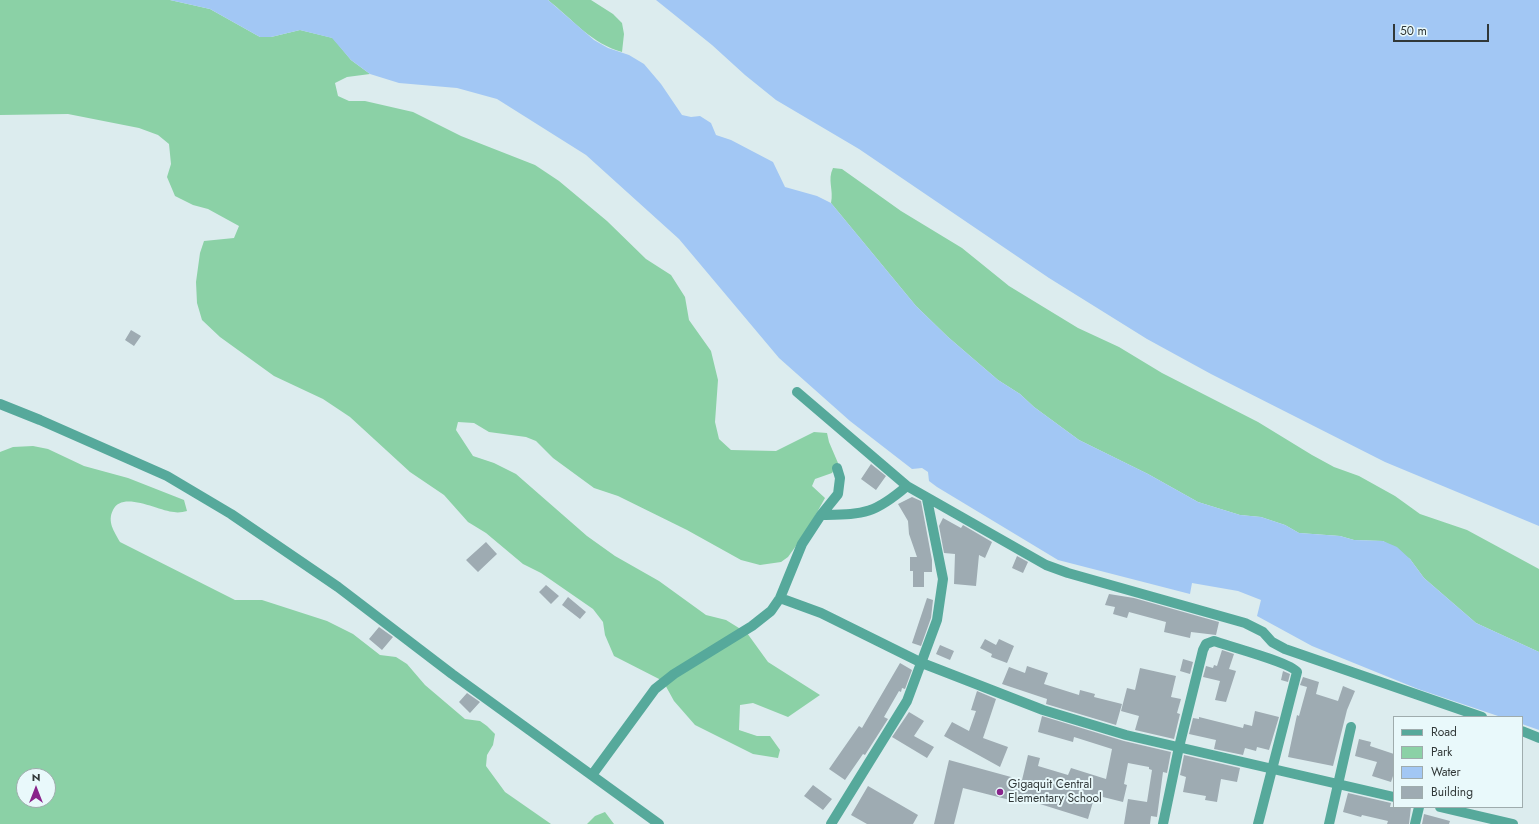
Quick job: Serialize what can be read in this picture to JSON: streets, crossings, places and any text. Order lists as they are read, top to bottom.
{
  "places": ["Gigaquit Central Elementary School"],
  "legend": [
    "Road",
    "Park",
    "Water",
    "Building"
  ],
  "scale_bar": "50 m",
  "north": "top"
}
